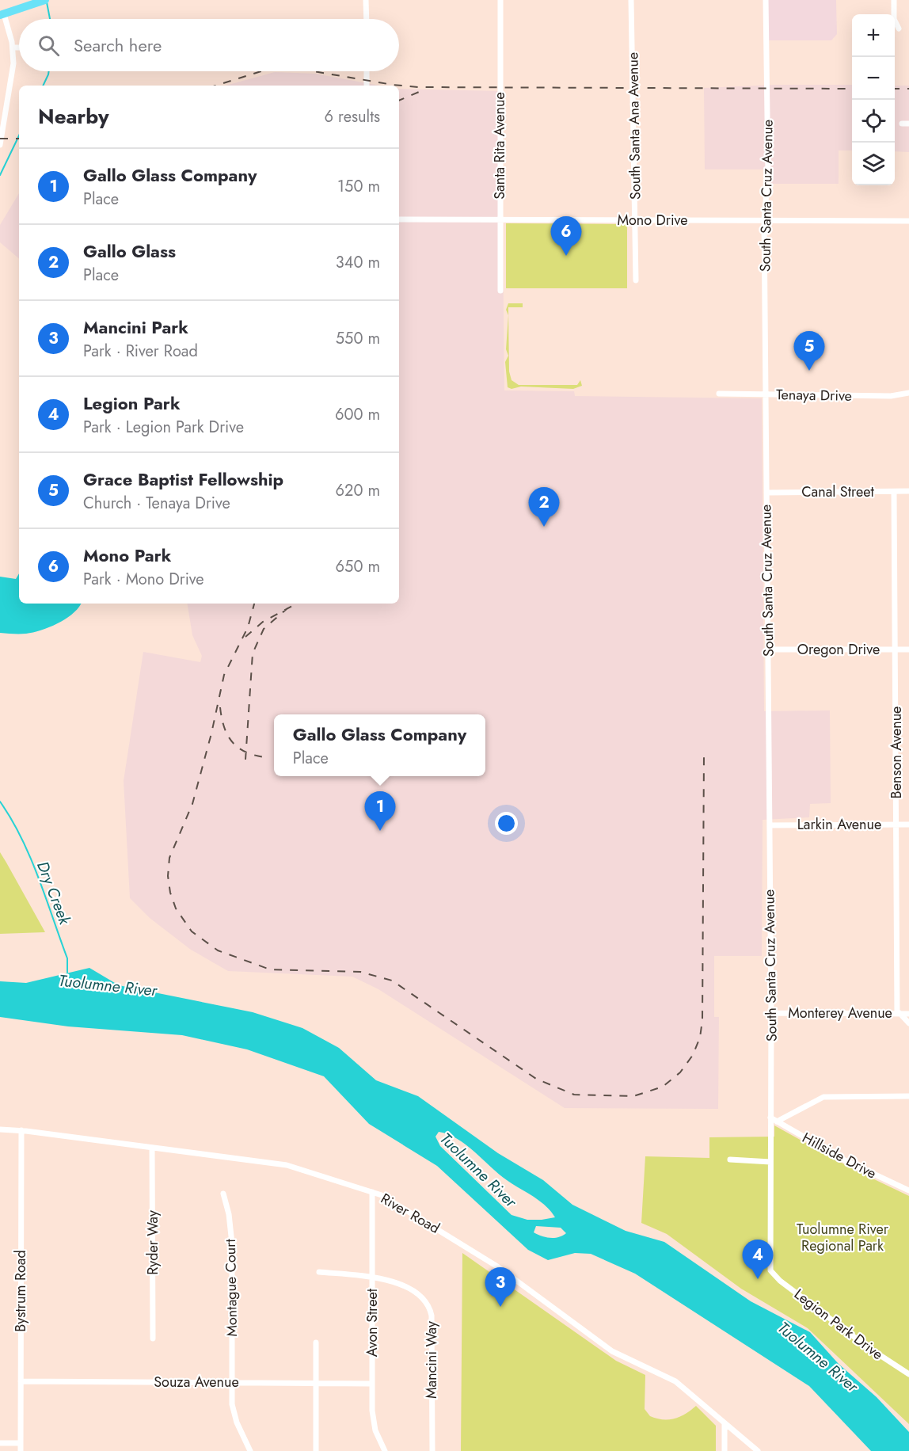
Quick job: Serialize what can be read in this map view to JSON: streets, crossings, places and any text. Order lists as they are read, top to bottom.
{
  "streets": {
    "street": [
      "South Santa Ana Avenue",
      "Santa Rita Avenue",
      "South Santa Cruz Avenue",
      "Mono Drive",
      "Tenaya Drive",
      "Canal Street",
      "Oregon Drive",
      "Benson Avenue",
      "Larkin Avenue",
      "Monterey Avenue",
      "Hillside Drive",
      "River Road",
      "Ryder Way",
      "Montague Court",
      "Bystrum Road",
      "Avon Street",
      "Legion Park Drive",
      "Mancini Way",
      "Souza Avenue"
    ]
  },
  "crossings": [
    ["South Santa Ana Avenue", "Mono Drive"],
    ["Santa Rita Avenue", "Mono Drive"],
    ["South Santa Cruz Avenue", "Mono Drive"],
    ["South Santa Cruz Avenue", "Tenaya Drive"],
    ["South Santa Cruz Avenue", "Canal Street"],
    ["South Santa Cruz Avenue", "Oregon Drive"],
    ["South Santa Cruz Avenue", "Larkin Avenue"],
    ["South Santa Cruz Avenue", "Monterey Avenue"],
    ["South Santa Cruz Avenue", "Hillside Drive"],
    ["South Santa Cruz Avenue", "Legion Park Drive"],
    ["Canal Street", "Benson Avenue"],
    ["Oregon Drive", "Benson Avenue"],
    ["Benson Avenue", "Larkin Avenue"],
    ["Benson Avenue", "Monterey Avenue"],
    ["River Road", "Ryder Way"],
    ["River Road", "Bystrum Road"],
    ["River Road", "Avon Street"],
    ["Montague Court", "Souza Avenue"],
    ["Bystrum Road", "Souza Avenue"],
    ["Avon Street", "Mancini Way"],
    ["Avon Street", "Souza Avenue"]
  ],
  "water": ["Dry Creek", "Tuolumne River"],
  "parks": ["Tuolumne River Regional Park"],
  "page": {
    "map_buttons": ["+", "−"],
    "search": "Search here",
    "heading": ["Nearby", "6 results"],
    "list": [
      {
        "mark": "1",
        "name": "Gallo Glass Company",
        "note": "Place",
        "value": "150 m"
      },
      {
        "mark": "2",
        "name": "Gallo Glass",
        "note": "Place",
        "value": "340 m"
      },
      {
        "mark": "3",
        "name": "Mancini Park",
        "note": "Park · River Road",
        "value": "550 m"
      },
      {
        "mark": "4",
        "name": "Legion Park",
        "note": "Park · Legion Park Drive",
        "value": "600 m"
      },
      {
        "mark": "5",
        "name": "Grace Baptist Fellowship",
        "note": "Church · Tenaya Drive",
        "value": "620 m"
      },
      {
        "mark": "6",
        "name": "Mono Park",
        "note": "Park · Mono Drive",
        "value": "650 m"
      }
    ],
    "pins": [
      "6",
      "5",
      "2",
      "1",
      "4",
      "3"
    ],
    "popup": ["Gallo Glass Company", "Place"]
  }
}
